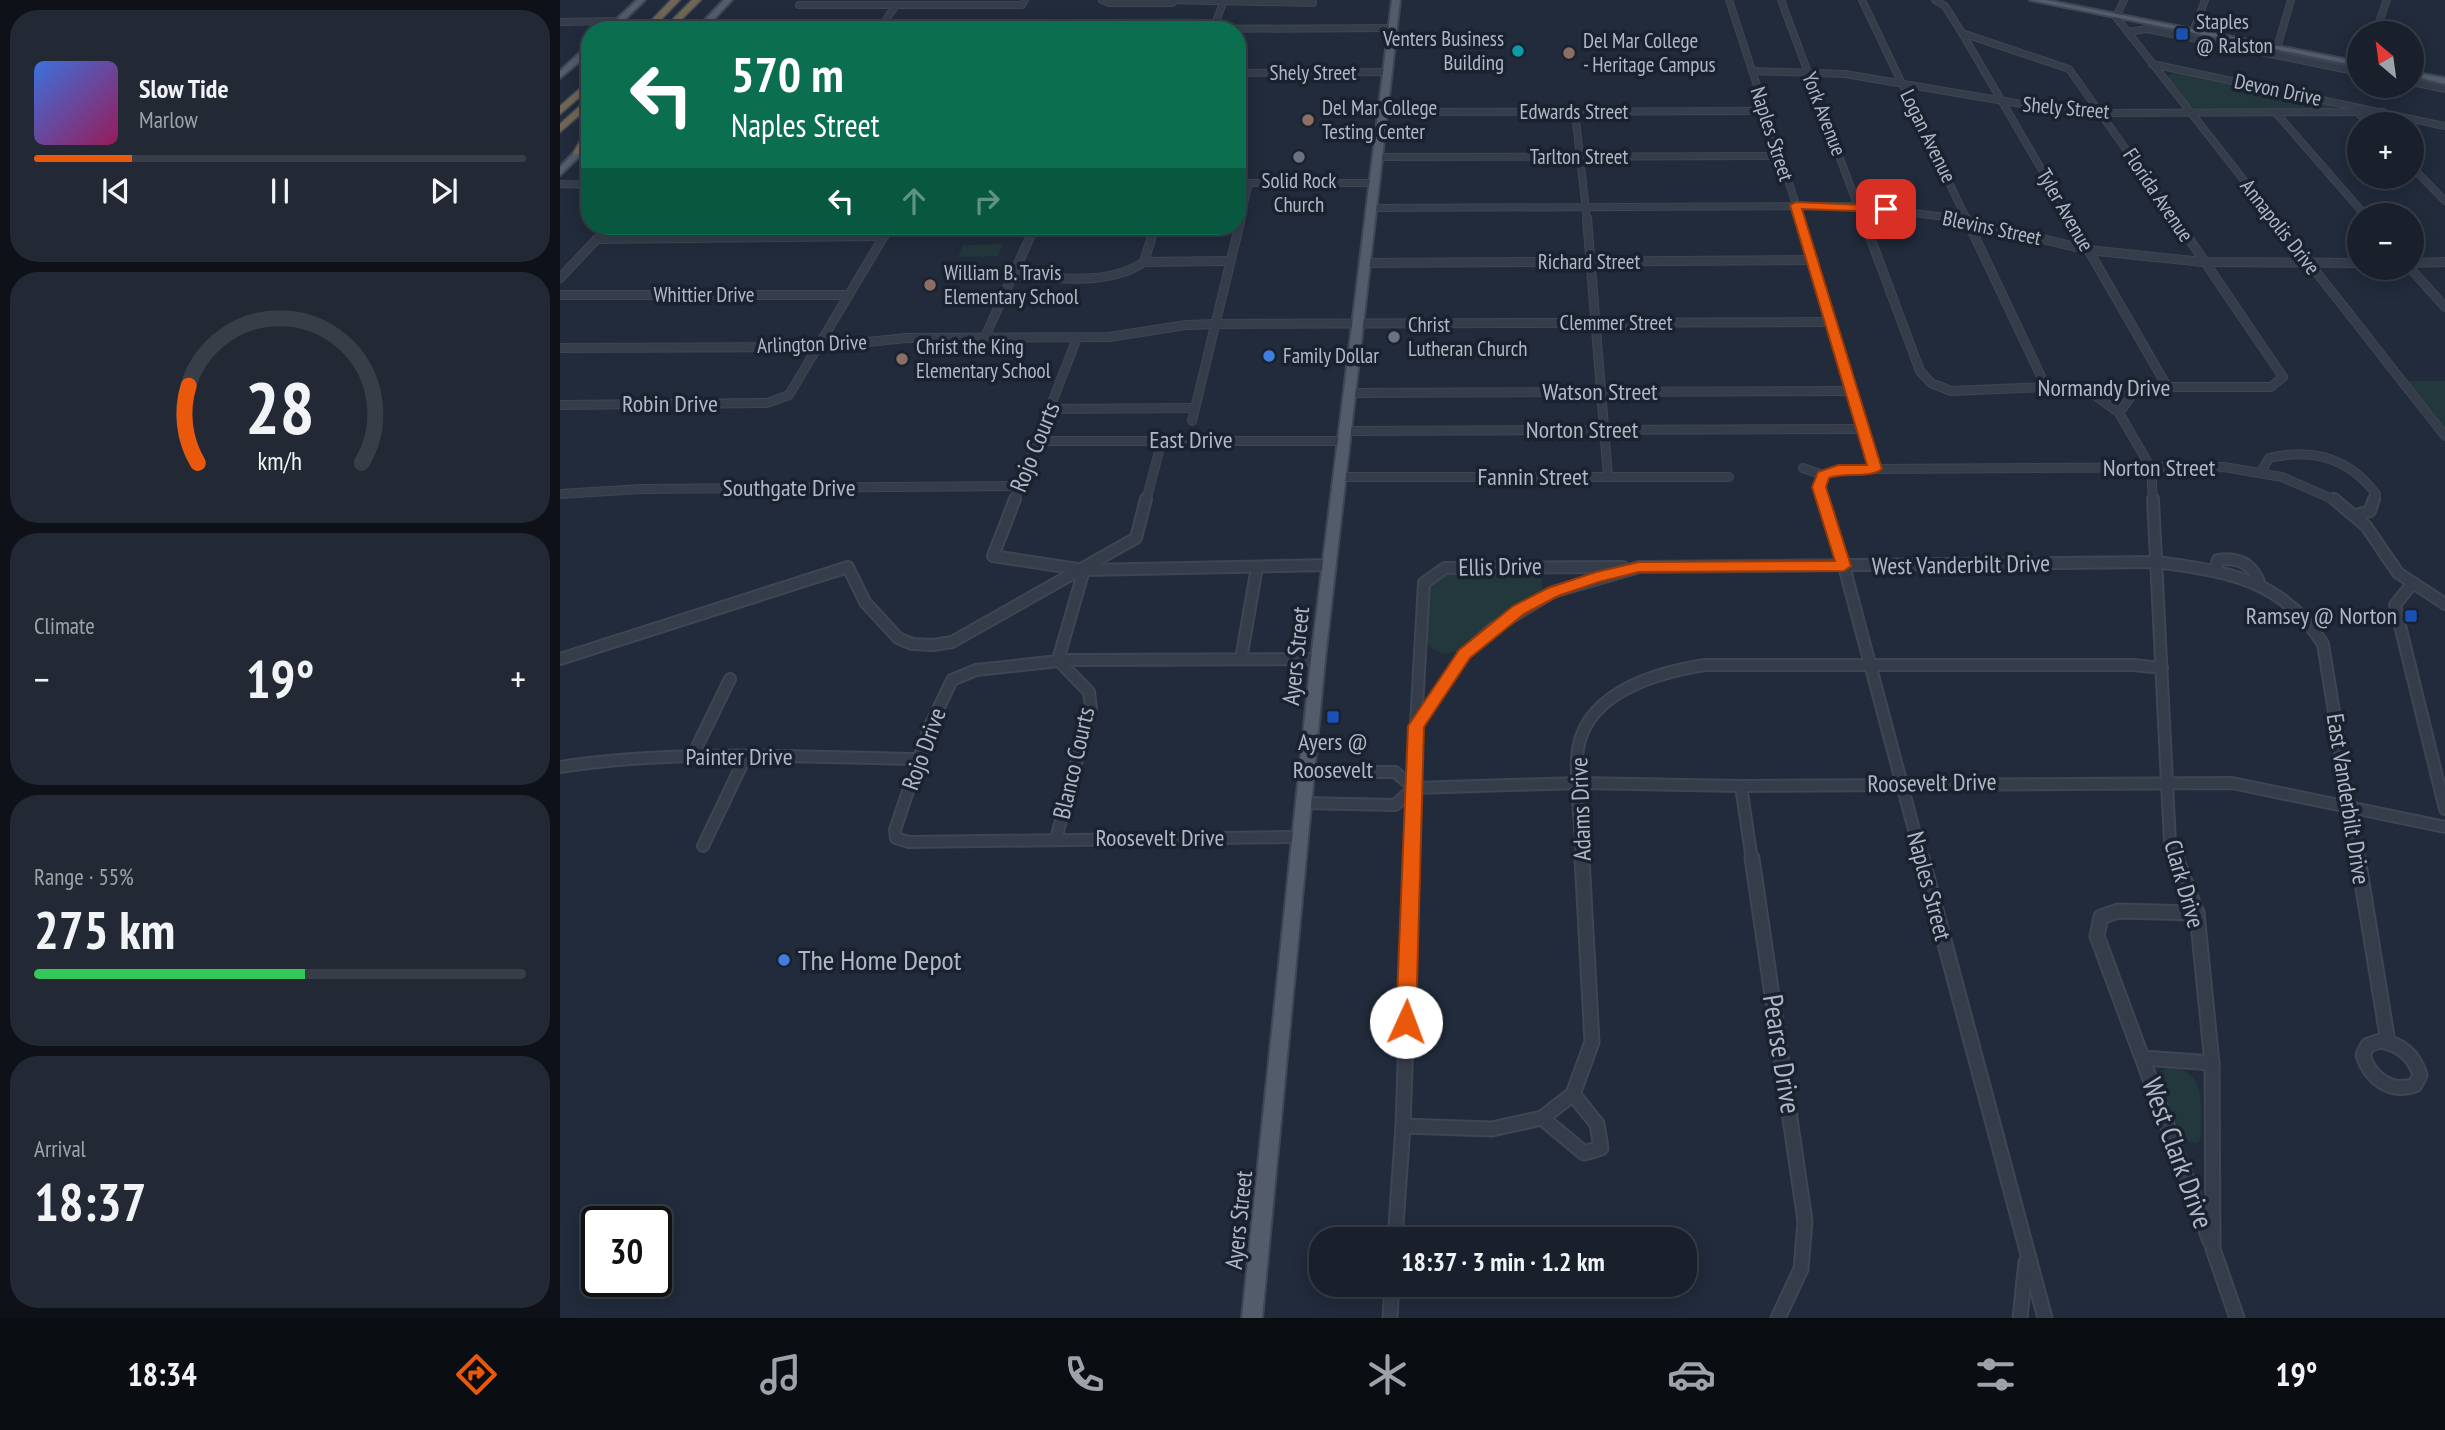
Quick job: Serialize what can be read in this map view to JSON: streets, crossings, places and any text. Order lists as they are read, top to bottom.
{
  "streets": {
    "main road": ["Ayers Street"],
    "street": [
      "Shely Street",
      "Devon Drive",
      "Edwards Street",
      "York Avenue",
      "Naples Street",
      "Logan Avenue",
      "Tarlton Street",
      "Florida Avenue",
      "Tyler Avenue",
      "Annapolis Drive",
      "Blevins Street",
      "Richard Street",
      "Whittier Drive",
      "Clemmer Street",
      "Arlington Drive",
      "Normandy Drive",
      "Watson Street",
      "Robin Drive",
      "Norton Street",
      "East Drive",
      "Rojo Courts",
      "Fannin Street",
      "Southgate Drive",
      "West Vanderbilt Drive",
      "Ellis Drive",
      "Rojo Drive",
      "Painter Drive",
      "Blanco Courts",
      "Roosevelt Drive",
      "East Vanderbilt Drive",
      "Adams Drive",
      "Clark Drive",
      "Pearse Drive",
      "West Clark Drive"
    ]
  },
  "crossings": [
    ["Shely Street", "York Avenue"],
    ["Shely Street", "Naples Street"],
    ["Shely Street", "Logan Avenue"],
    ["Shely Street", "Florida Avenue"],
    ["Shely Street", "Tyler Avenue"],
    ["Shely Street", "Annapolis Drive"],
    ["Shely Street", "Ayers Street"],
    ["Devon Drive", "Annapolis Drive"],
    ["Edwards Street", "Naples Street"],
    ["Edwards Street", "Ayers Street"],
    ["York Avenue", "Blevins Street"],
    ["York Avenue", "Normandy Drive"],
    ["Naples Street", "Tarlton Street"],
    ["Naples Street", "Blevins Street"],
    ["Naples Street", "Richard Street"],
    ["Naples Street", "Clemmer Street"],
    ["Naples Street", "Watson Street"],
    ["Naples Street", "Norton Street"],
    ["Naples Street", "West Vanderbilt Drive"],
    ["Naples Street", "Roosevelt Drive"],
    ["Naples Street", "Adams Drive"],
    ["Logan Avenue", "Blevins Street"],
    ["Logan Avenue", "Normandy Drive"],
    ["Tarlton Street", "Ayers Street"],
    ["Florida Avenue", "Tyler Avenue"],
    ["Florida Avenue", "Blevins Street"],
    ["Florida Avenue", "Normandy Drive"],
    ["Tyler Avenue", "Blevins Street"],
    ["Tyler Avenue", "Normandy Drive"],
    ["Annapolis Drive", "Blevins Street"],
    ["Blevins Street", "Ayers Street"],
    ["Richard Street", "Ayers Street"],
    ["Clemmer Street", "Arlington Drive"],
    ["Clemmer Street", "Ayers Street"],
    ["Arlington Drive", "Robin Drive"],
    ["Arlington Drive", "Rojo Courts"],
    ["Arlington Drive", "Ayers Street"],
    ["Normandy Drive", "Clark Drive"],
    ["Watson Street", "Ayers Street"],
    ["Norton Street", "East Drive"],
    ["Norton Street", "Ayers Street"],
    ["Norton Street", "Clark Drive"],
    ["East Drive", "Rojo Courts"],
    ["East Drive", "Ayers Street"],
    ["Rojo Courts", "Southgate Drive"],
    ["Fannin Street", "Ayers Street"],
    ["West Vanderbilt Drive", "Ellis Drive"],
    ["West Vanderbilt Drive", "East Vanderbilt Drive"],
    ["West Vanderbilt Drive", "Clark Drive"],
    ["Ayers Street", "Roosevelt Drive"],
    ["Rojo Drive", "Painter Drive"],
    ["Rojo Drive", "Blanco Courts"],
    ["Rojo Drive", "Roosevelt Drive"],
    ["Blanco Courts", "Roosevelt Drive"],
    ["Roosevelt Drive", "East Vanderbilt Drive"],
    ["Roosevelt Drive", "Adams Drive"],
    ["Roosevelt Drive", "Clark Drive"],
    ["Roosevelt Drive", "Pearse Drive"],
    ["East Vanderbilt Drive", "Clark Drive"],
    ["Adams Drive", "Clark Drive"],
    ["Clark Drive", "West Clark Drive"]
  ],
  "places": {
    "transit": ["Staples @ Ralston", "Ramsey @ Norton", "Ayers @ Roosevelt"],
    "other": [
      "Venters Business Building",
      "Del Mar College - Heritage Campus",
      "Del Mar College Testing Center",
      "Solid Rock Church",
      "William B. Travis Elementary School",
      "Christ Lutheran Church",
      "Family Dollar",
      "Christ the King Elementary School",
      "The Home Depot"
    ]
  },
  "north": "top left",
  "page": {
    "map_buttons": ["+", "−"],
    "turn": ["570 m", "Naples Street"],
    "song": ["Slow Tide", "Marlow"],
    "tile": [
      "Climate",
      ["Range · 55%", "275 km"],
      ["Arrival", "18:37"]
    ],
    "heat": ["−", "19°", "+"],
    "limit": "30",
    "trip": "18:37 · 3 min · 1.2 km",
    "tabs": ["18:34", "19°"],
    "gauge": ["28", "km/h"]
  }
}
